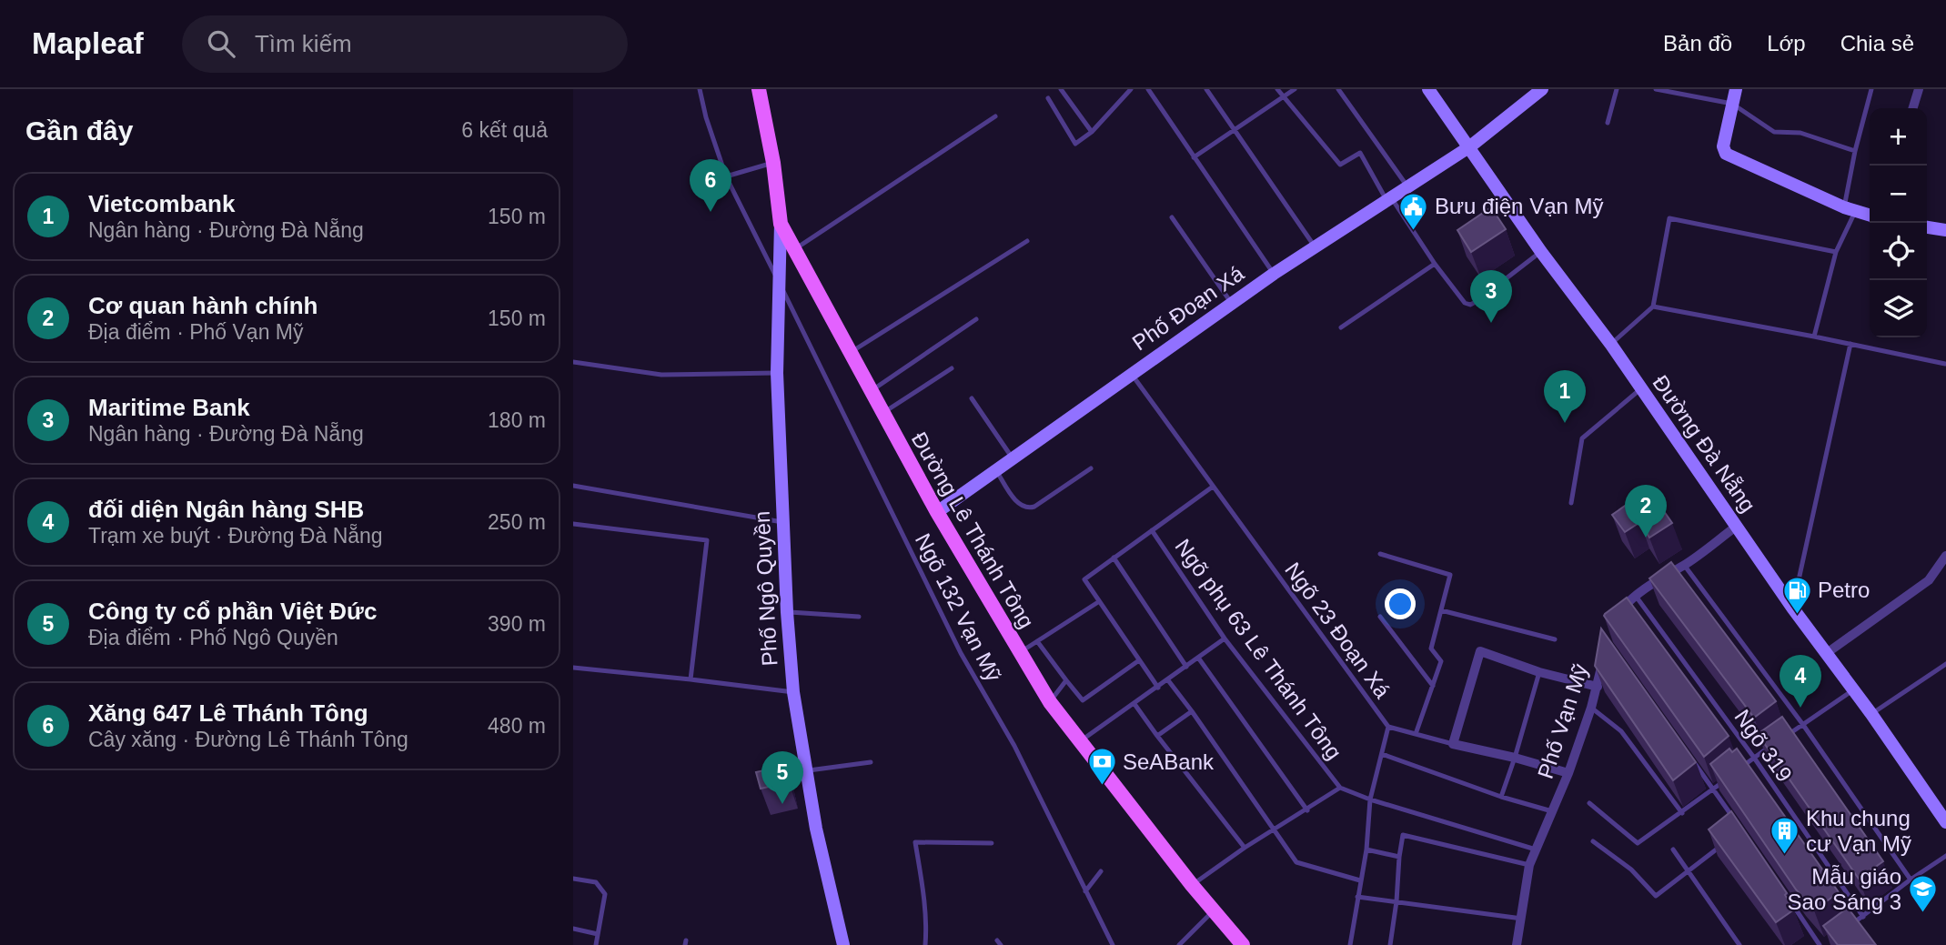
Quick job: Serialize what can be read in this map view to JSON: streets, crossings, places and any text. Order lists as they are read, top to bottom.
{
  "streets": {
    "main road": ["Đường Lê Thánh Tông"],
    "street": [
      "Phố Đoạn Xá",
      "Đường Đà Nẵng",
      "Phố Ngô Quyền",
      "Phố Vạn Mỹ"
    ],
    "lane": [
      "Ngõ 132 Vạn Mỹ",
      "Ngõ 23 Đoạn Xá",
      "Ngõ phụ 63 Lê Thánh Tông",
      "Ngõ 319"
    ]
  },
  "crossings": [
    ["Phố Đoạn Xá", "Đường Đà Nẵng"],
    ["Phố Đoạn Xá", "Đường Lê Thánh Tông"],
    ["Phố Đoạn Xá", "Ngõ 23 Đoạn Xá"],
    ["Đường Lê Thánh Tông", "Phố Ngô Quyền"],
    ["Phố Ngô Quyền", "Ngõ 132 Vạn Mỹ"]
  ],
  "places": {
    "public building": ["Bưu điện Vạn Mỹ"],
    "fuel station": ["Petro"],
    "bank": ["SeABank"],
    "building": ["Khu chung cư Vạn Mỹ"],
    "school or university": ["Mẫu giáo Sao Sáng 3"]
  },
  "page": {
    "header": "Mapleaf",
    "search": "Tìm kiếm",
    "nav": ["Bản đồ", "Lớp", "Chia sẻ"],
    "heading": ["Gần đây", "6 kết quả"],
    "map_buttons": ["+", "−"],
    "pins": [
      "6",
      "3",
      "1",
      "2",
      "4",
      "5"
    ],
    "list": [
      {
        "mark": "1",
        "name": "Vietcombank",
        "note": "Ngân hàng · Đường Đà Nẵng",
        "value": "150 m"
      },
      {
        "mark": "2",
        "name": "Cơ quan hành chính",
        "note": "Địa điểm · Phố Vạn Mỹ",
        "value": "150 m"
      },
      {
        "mark": "3",
        "name": "Maritime Bank",
        "note": "Ngân hàng · Đường Đà Nẵng",
        "value": "180 m"
      },
      {
        "mark": "4",
        "name": "đối diện Ngân hàng SHB",
        "note": "Trạm xe buýt · Đường Đà Nẵng",
        "value": "250 m"
      },
      {
        "mark": "5",
        "name": "Công ty cổ phần Việt Đức",
        "note": "Địa điểm · Phố Ngô Quyền",
        "value": "390 m"
      },
      {
        "mark": "6",
        "name": "Xăng 647 Lê Thánh Tông",
        "note": "Cây xăng · Đường Lê Thánh Tông",
        "value": "480 m"
      }
    ]
  }
}
